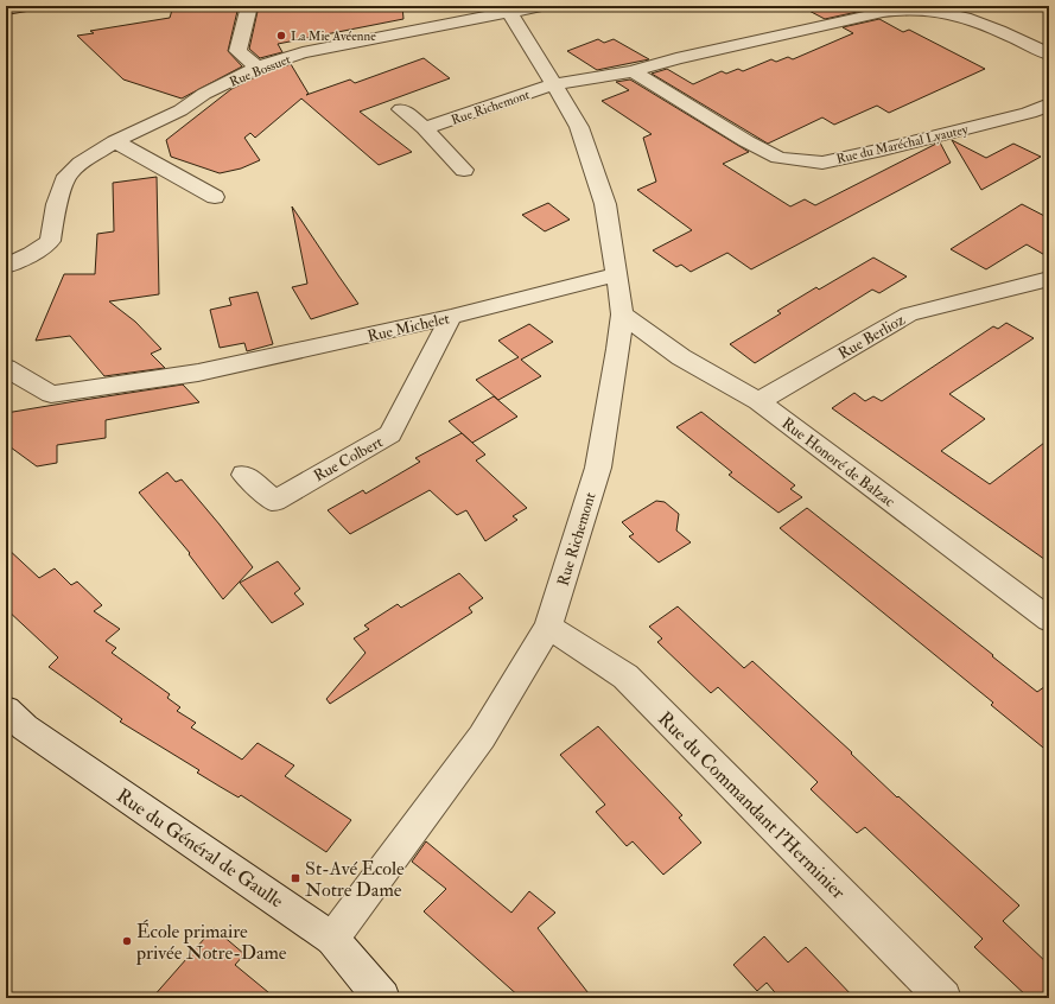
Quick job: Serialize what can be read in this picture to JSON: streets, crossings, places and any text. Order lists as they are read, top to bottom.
{
  "streets": {
    "street": [
      "Rue Bossuet",
      "Rue Richemont",
      "Rue du Maréchal Lyautey",
      "Rue Michelet",
      "Rue Berlioz",
      "Rue Colbert",
      "Rue Honoré de Balzac",
      "Rue du Commandant l'Herminier",
      "Rue du Général de Gaulle"
    ]
  },
  "crossings": [
    ["Rue Bossuet", "Rue Richemont"],
    ["Rue Richemont", "Rue Michelet"],
    ["Rue Richemont", "Rue Honoré de Balzac"],
    ["Rue Richemont", "Rue du Commandant l'Herminier"],
    ["Rue Richemont", "Rue du Général de Gaulle"],
    ["Rue Michelet", "Rue Colbert"],
    ["Rue Berlioz", "Rue Honoré de Balzac"]
  ],
  "places": {
    "other": ["La Mie Avéenne", "École primaire privée Notre-Dame"],
    "transit": ["St-Avé Ecole Notre Dame"]
  }
}
